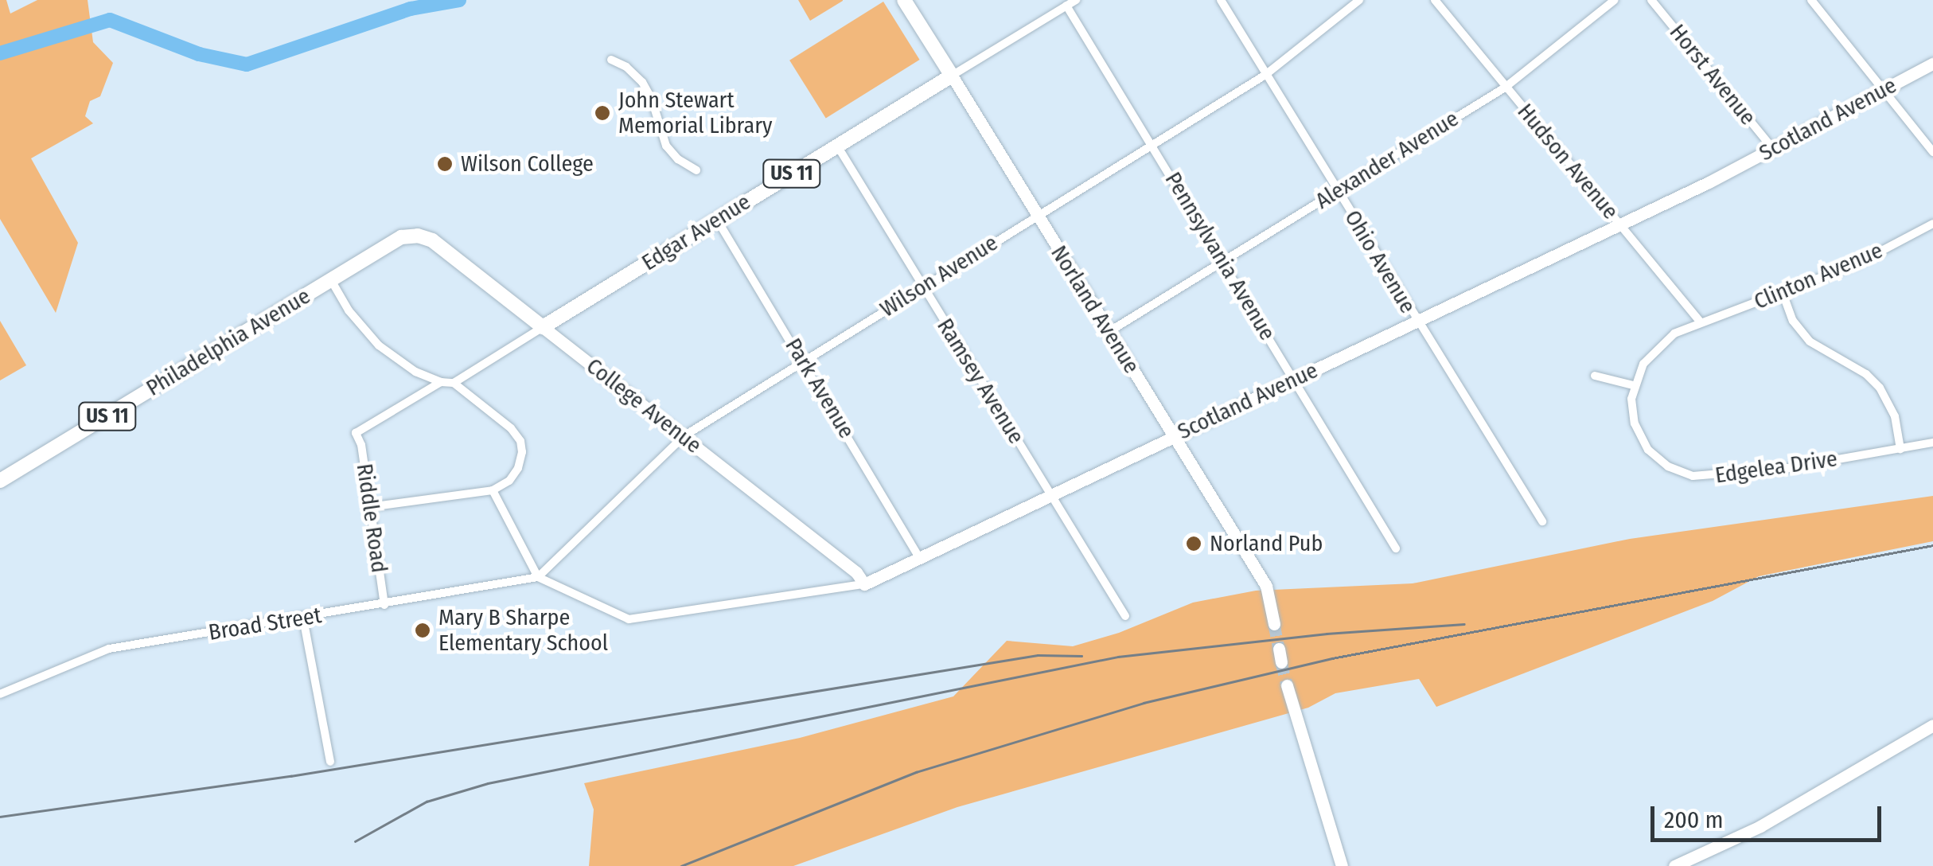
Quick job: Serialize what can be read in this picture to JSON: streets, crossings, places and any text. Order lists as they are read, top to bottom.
{
  "streets": {
    "main road": [
      "US 11",
      "Edgar Avenue",
      "Norland Avenue",
      "Philadelphia Avenue",
      "College Avenue"
    ],
    "street": [
      "Horst Avenue",
      "Scotland Avenue",
      "Alexander Avenue",
      "Hudson Avenue",
      "Pennsylvania Avenue",
      "Ohio Avenue",
      "Wilson Avenue",
      "Clinton Avenue",
      "Ramsey Avenue",
      "Park Avenue",
      "Edgelea Drive",
      "Riddle Road",
      "Broad Street"
    ]
  },
  "crossings": [
    ["Horst Avenue", "Scotland Avenue"],
    ["Scotland Avenue", "Hudson Avenue"],
    ["Scotland Avenue", "Pennsylvania Avenue"],
    ["Scotland Avenue", "Ohio Avenue"],
    ["Scotland Avenue", "Wilson Avenue"],
    ["Scotland Avenue", "Norland Avenue"],
    ["Scotland Avenue", "Ramsey Avenue"],
    ["Scotland Avenue", "Park Avenue"],
    ["Scotland Avenue", "College Avenue"],
    ["Scotland Avenue", "Broad Street"],
    ["Alexander Avenue", "Hudson Avenue"],
    ["Alexander Avenue", "Pennsylvania Avenue"],
    ["Alexander Avenue", "Ohio Avenue"],
    ["Alexander Avenue", "Norland Avenue"],
    ["Hudson Avenue", "Clinton Avenue"],
    ["Edgar Avenue", "Pennsylvania Avenue"],
    ["Edgar Avenue", "Norland Avenue"],
    ["Edgar Avenue", "Ramsey Avenue"],
    ["Edgar Avenue", "Park Avenue"],
    ["Edgar Avenue", "College Avenue"],
    ["Pennsylvania Avenue", "Wilson Avenue"],
    ["Ohio Avenue", "Wilson Avenue"],
    ["Wilson Avenue", "Norland Avenue"],
    ["Wilson Avenue", "Ramsey Avenue"],
    ["Wilson Avenue", "Park Avenue"],
    ["Wilson Avenue", "College Avenue"],
    ["Wilson Avenue", "Broad Street"],
    ["Philadelphia Avenue", "College Avenue"],
    ["Riddle Road", "Broad Street"]
  ],
  "places": [
    "John Stewart Memorial Library",
    "Wilson College",
    "Norland Pub",
    "Mary B Sharpe Elementary School"
  ],
  "scale_bar": "200 m"
}
